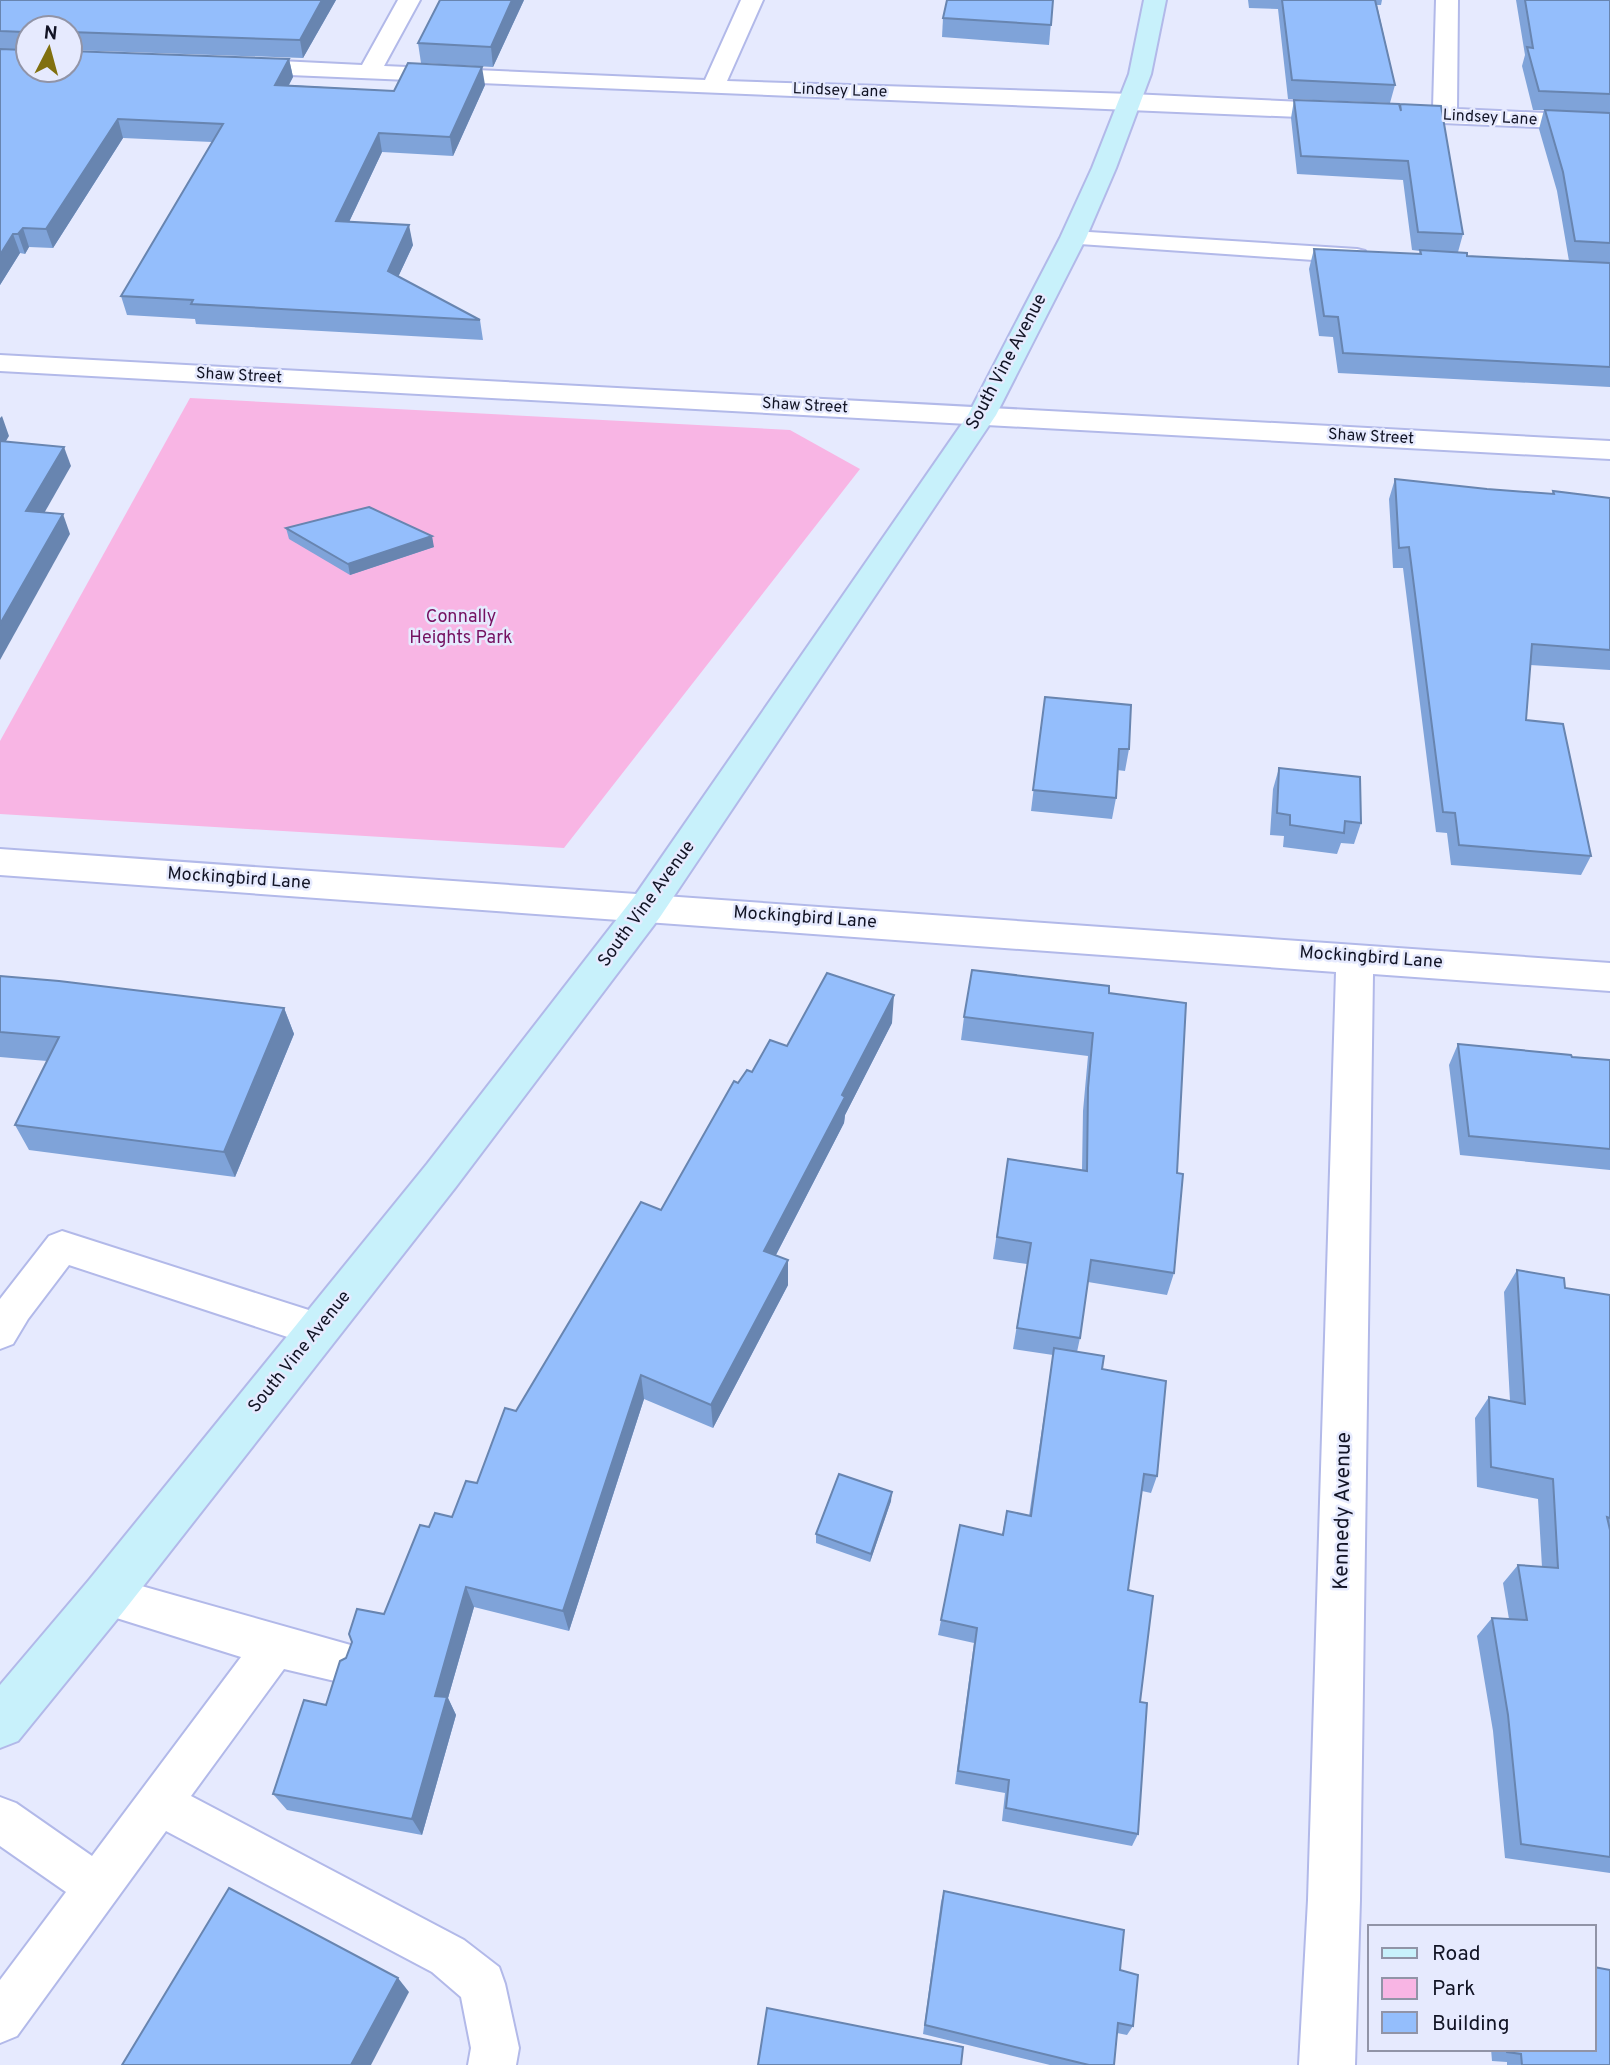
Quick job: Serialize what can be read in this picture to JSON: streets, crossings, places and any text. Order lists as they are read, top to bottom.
{
  "streets": {
    "main road": ["South Vine Avenue"],
    "street": [
      "Lindsey Lane",
      "Shaw Street",
      "Mockingbird Lane",
      "Kennedy Avenue"
    ]
  },
  "crossings": [
    ["Lindsey Lane", "South Vine Avenue"],
    ["South Vine Avenue", "Shaw Street"],
    ["South Vine Avenue", "Mockingbird Lane"],
    ["Mockingbird Lane", "Kennedy Avenue"]
  ],
  "parks": ["Connally Heights Park"],
  "legend": ["Road", "Park", "Building"],
  "north": "top"
}
